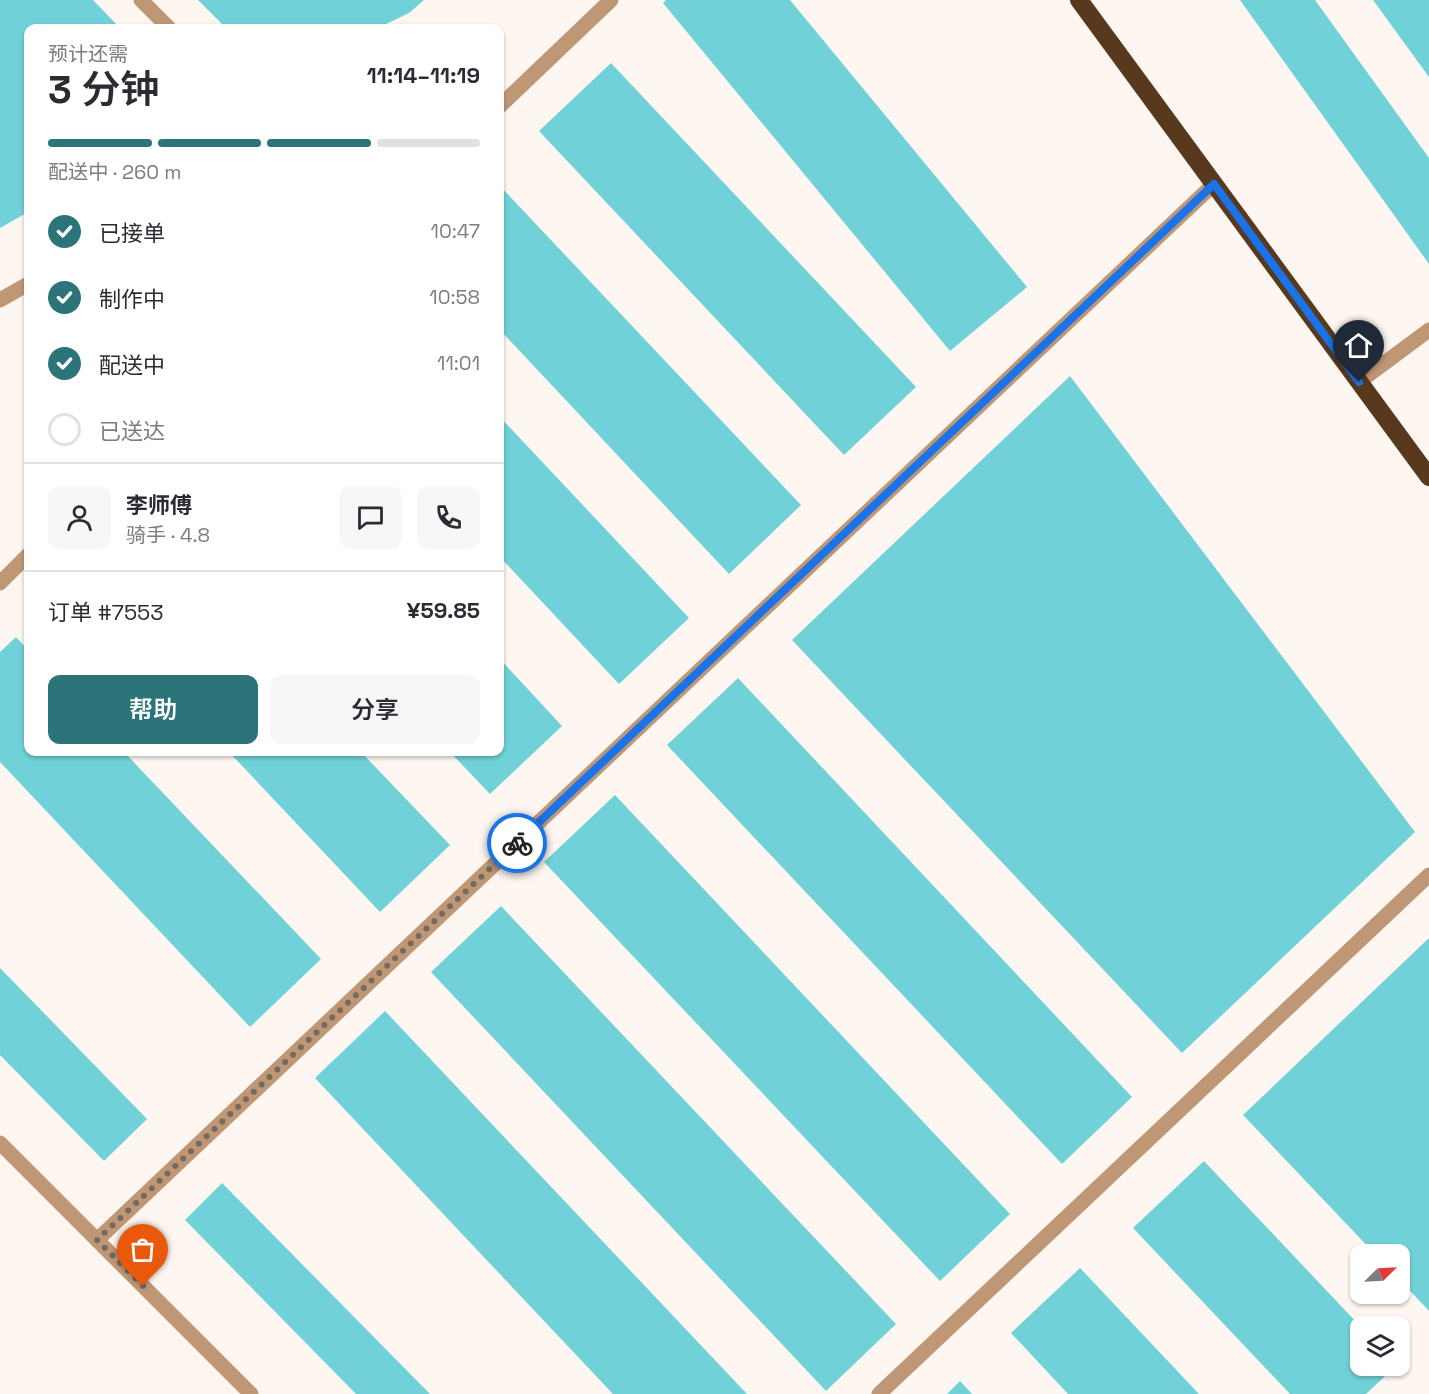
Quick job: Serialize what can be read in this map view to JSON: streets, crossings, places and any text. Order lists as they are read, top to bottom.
{
  "north": "top right",
  "page": {
    "heading": ["3 分钟", "预计还需", "11:14–11:19"],
    "panel": [
      "李师傅",
      "骑手 · 4.8",
      "订单 #7553",
      "¥59.85"
    ],
    "bar": "配送中 · 260 m",
    "list": [
      ["已接单", "10:47"],
      ["制作中", "10:58"],
      ["配送中", "11:01"],
      "已送达"
    ],
    "buttons": ["帮助", "分享"]
  }
}
